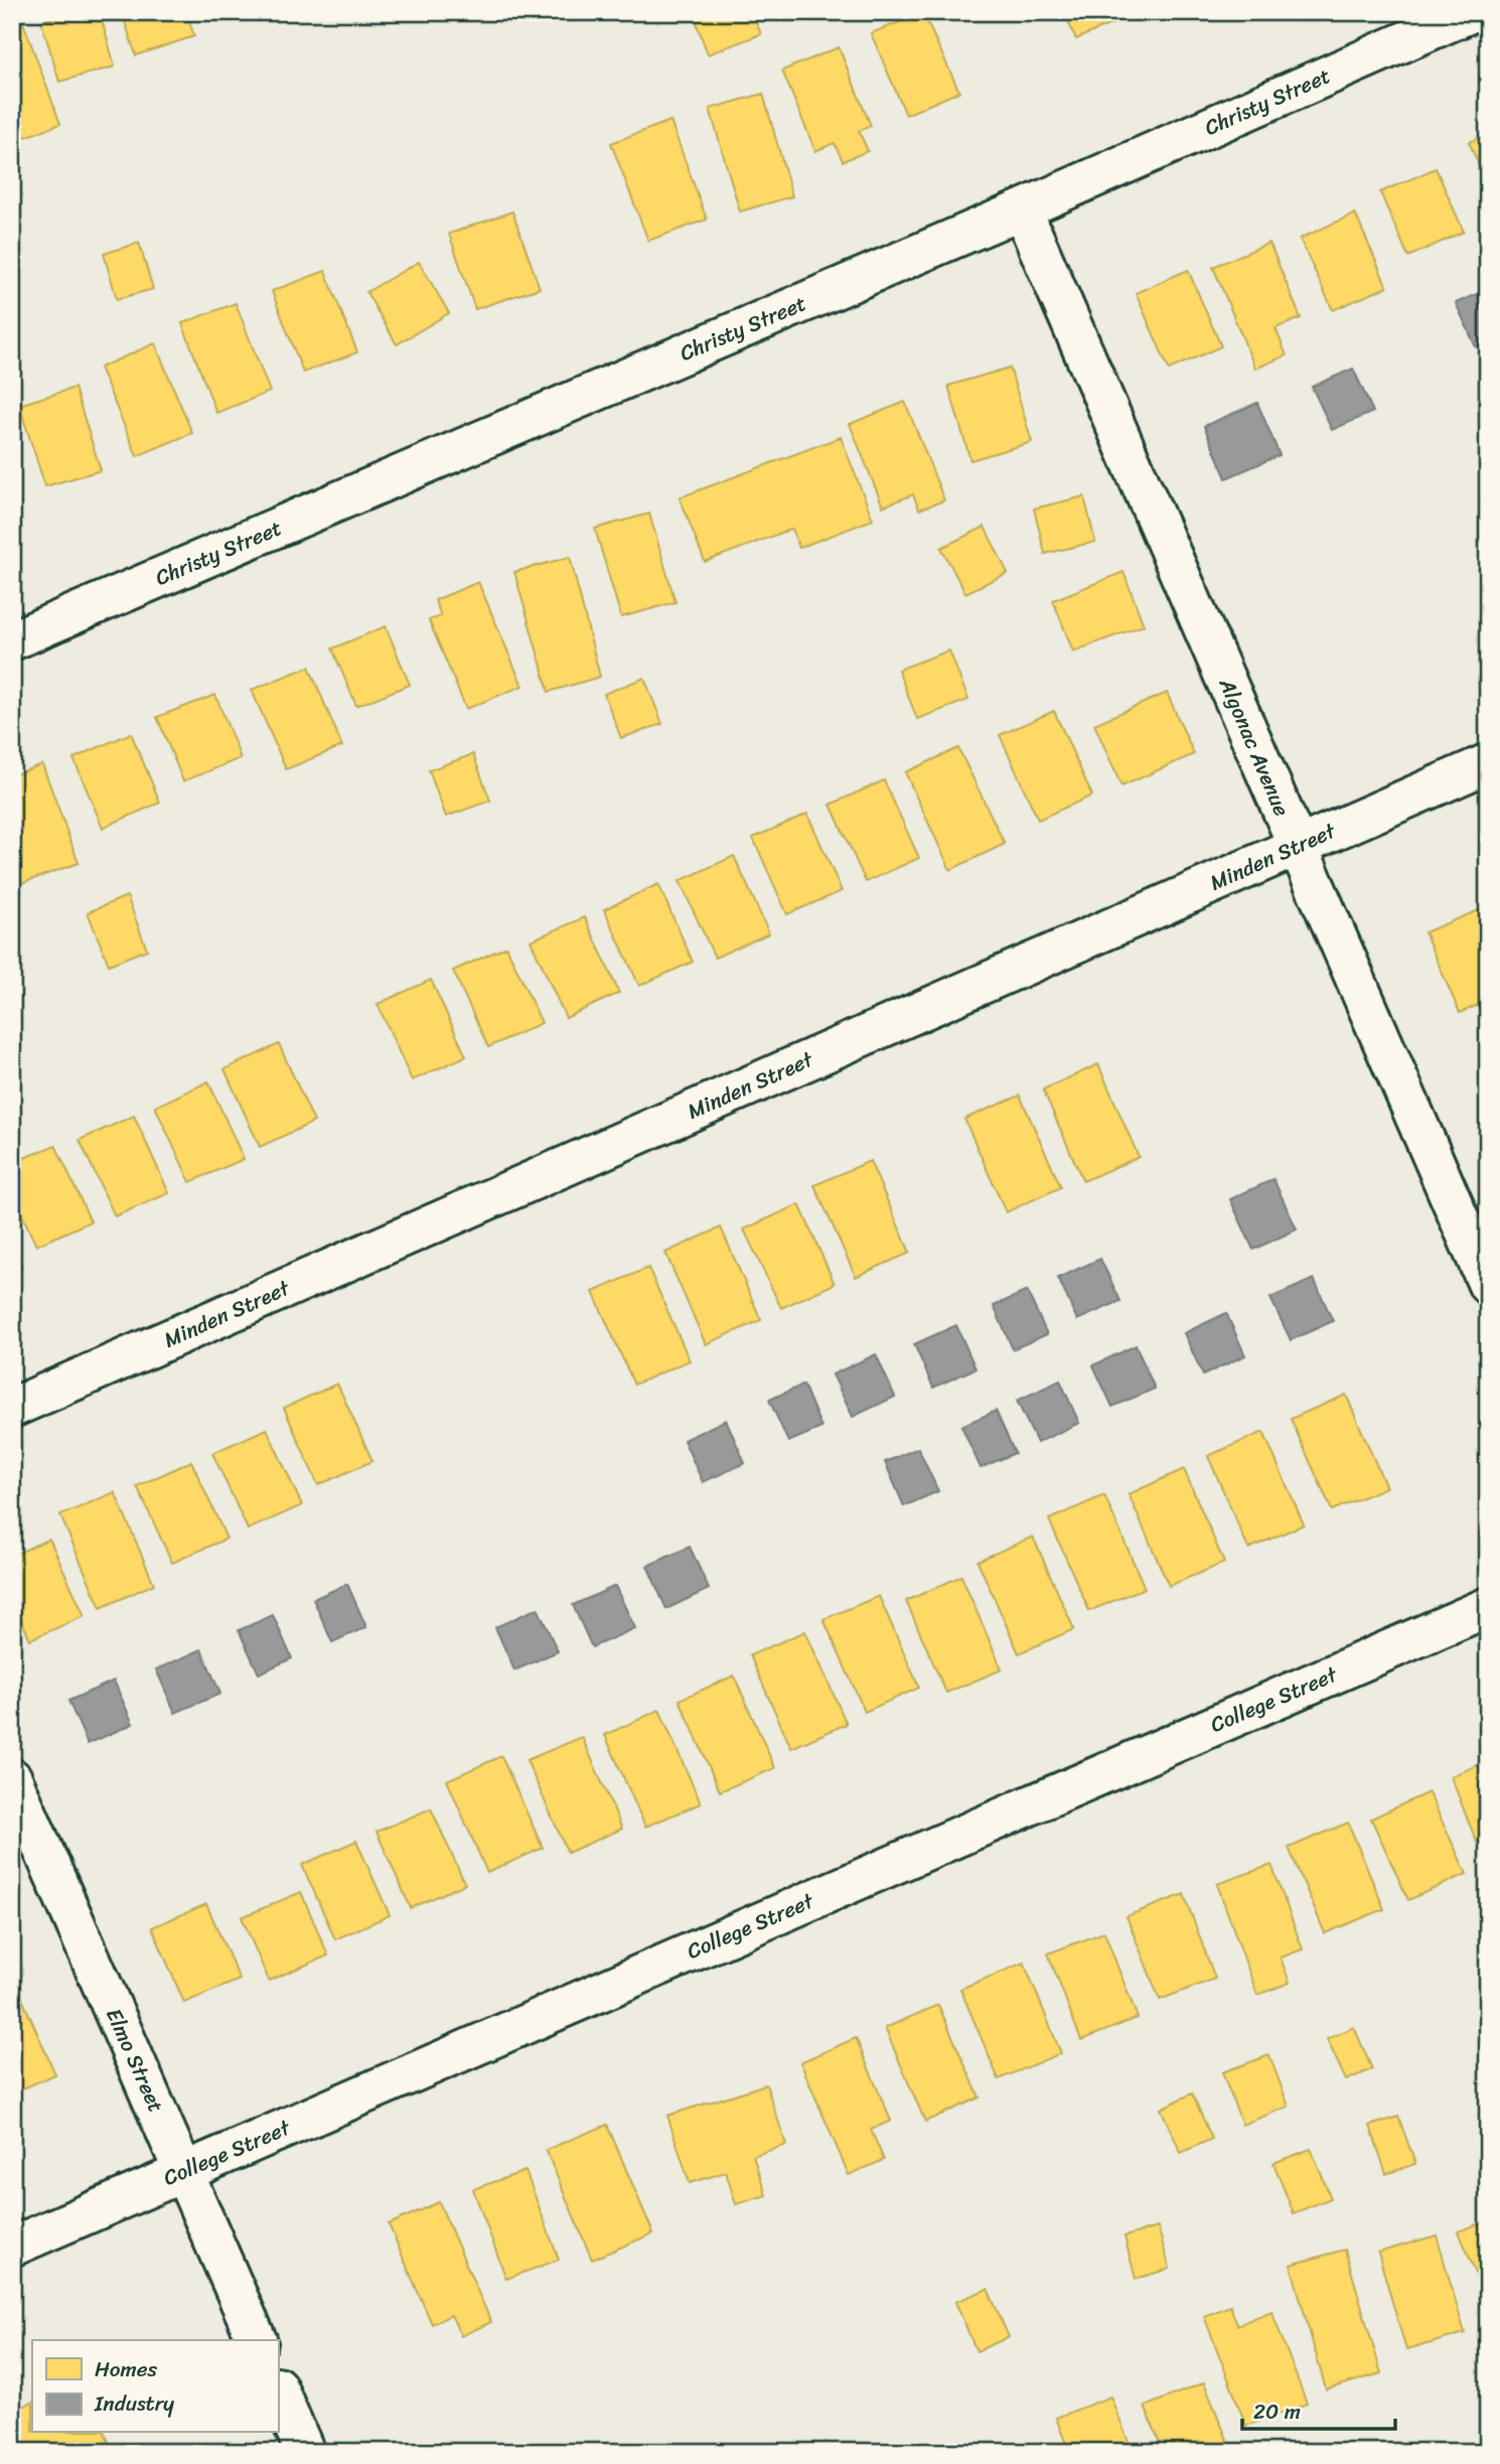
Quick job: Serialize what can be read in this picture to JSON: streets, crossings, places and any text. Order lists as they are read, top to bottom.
{
  "streets": {
    "street": [
      "Christy Street",
      "Algonac Avenue",
      "Minden Street",
      "College Street",
      "Elmo Street"
    ]
  },
  "crossings": [
    ["Christy Street", "Algonac Avenue"],
    ["Algonac Avenue", "Minden Street"],
    ["College Street", "Elmo Street"]
  ],
  "legend": ["Homes", "Industry"],
  "scale_bar": "20 m"
}
